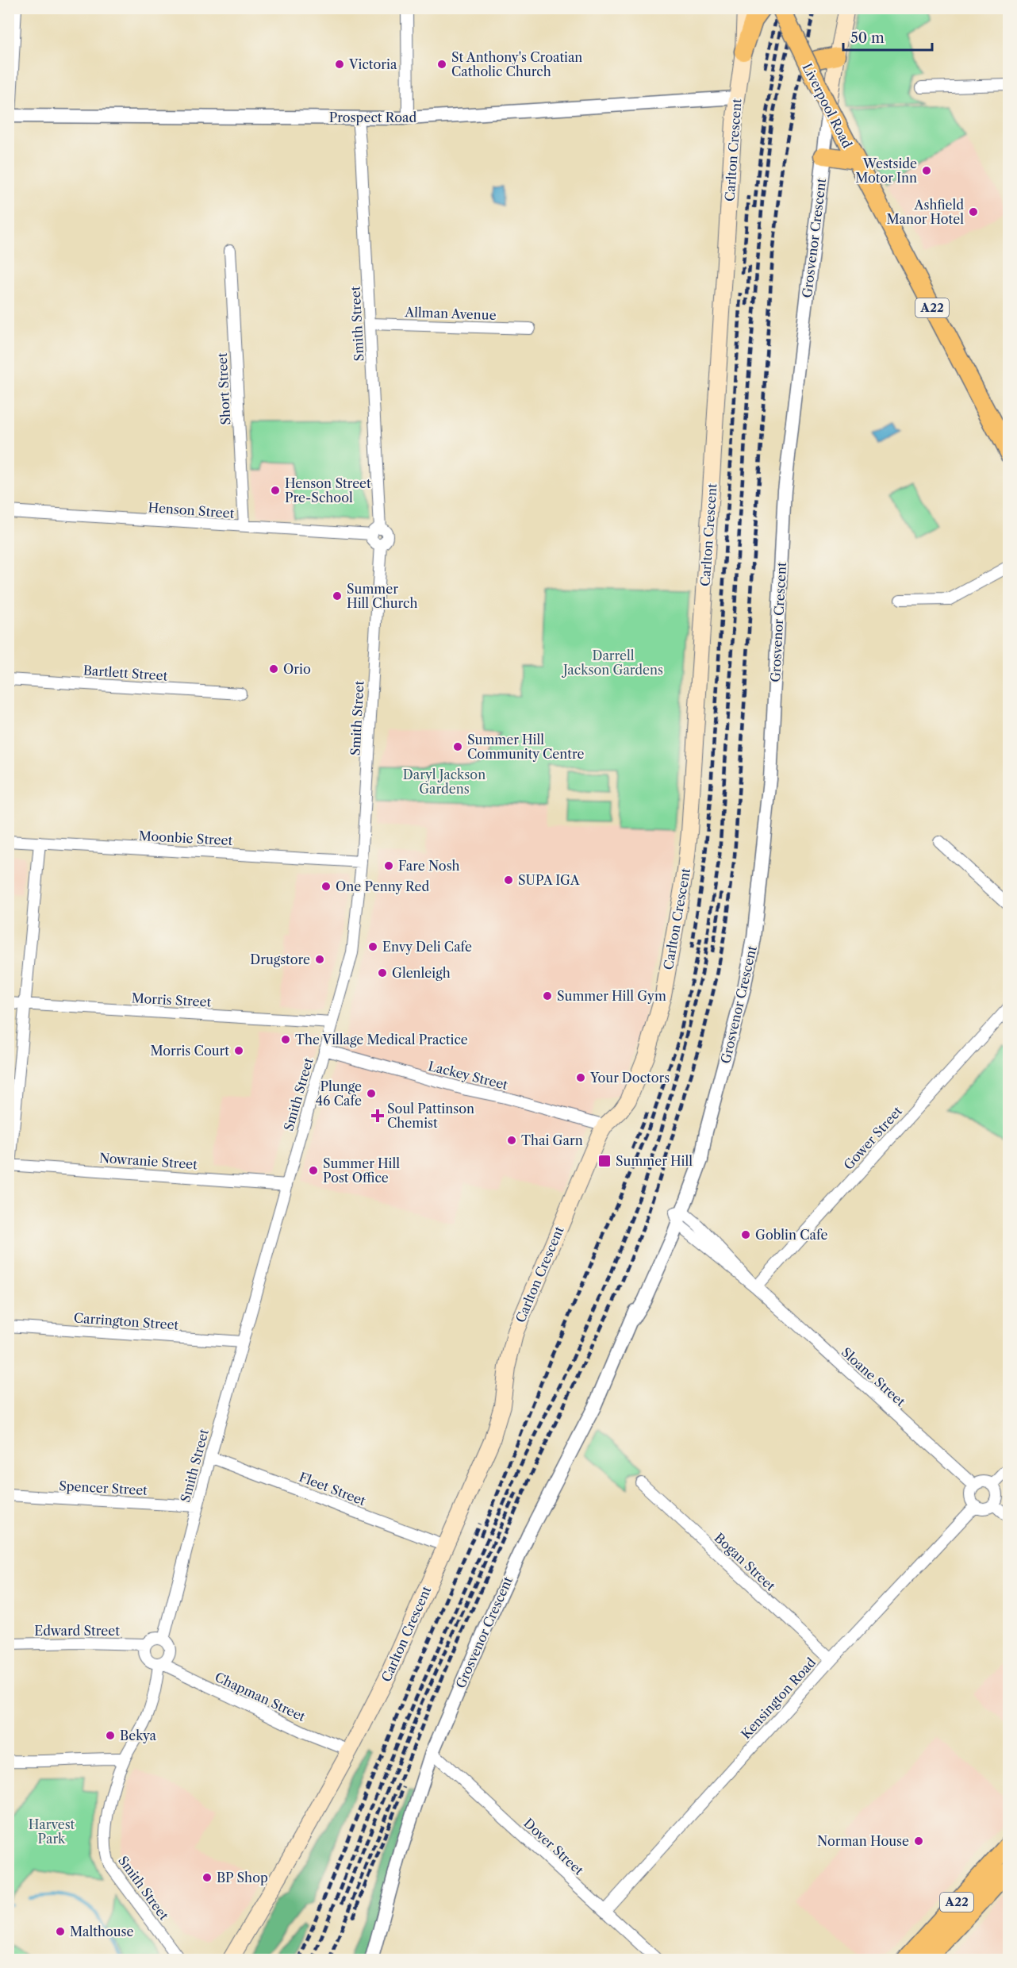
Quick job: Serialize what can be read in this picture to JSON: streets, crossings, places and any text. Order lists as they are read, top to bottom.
{
  "streets": {
    "highway": ["Liverpool Road", "A22"],
    "main road": ["Carlton Crescent"],
    "street": [
      "Prospect Road",
      "Grosvenor Crescent",
      "Allman Avenue",
      "Smith Street",
      "Short Street",
      "Henson Street",
      "Bartlett Street",
      "Moonbie Street",
      "Morris Street",
      "Lackey Street",
      "Gower Street",
      "Nowranie Street",
      "Carrington Street",
      "Sloane Street",
      "Spencer Street",
      "Fleet Street",
      "Bogan Street",
      "Edward Street",
      "Chapman Street",
      "Kensington Road",
      "Dover Street"
    ]
  },
  "crossings": [
    ["Liverpool Road", "Grosvenor Crescent"],
    ["Prospect Road", "Carlton Crescent"],
    ["Prospect Road", "Smith Street"],
    ["Carlton Crescent", "Lackey Street"],
    ["Carlton Crescent", "Fleet Street"],
    ["Carlton Crescent", "Chapman Street"],
    ["Grosvenor Crescent", "Sloane Street"],
    ["Grosvenor Crescent", "Dover Street"],
    ["Allman Avenue", "Smith Street"],
    ["Smith Street", "Henson Street"],
    ["Smith Street", "Moonbie Street"],
    ["Smith Street", "Morris Street"],
    ["Smith Street", "Lackey Street"],
    ["Smith Street", "Nowranie Street"],
    ["Smith Street", "Carrington Street"],
    ["Smith Street", "Spencer Street"],
    ["Smith Street", "Fleet Street"],
    ["Smith Street", "Edward Street"],
    ["Smith Street", "Chapman Street"],
    ["Short Street", "Henson Street"],
    ["Gower Street", "Sloane Street"],
    ["Sloane Street", "Kensington Road"],
    ["Bogan Street", "Kensington Road"],
    ["Edward Street", "Chapman Street"],
    ["Kensington Road", "Dover Street"]
  ],
  "parks": ["Darrell Jackson Gardens", "Daryl Jackson Gardens", "Harvest Park"],
  "places": {
    "other": [
      "Victoria",
      "St Anthony's Croatian Catholic Church",
      "Westside Motor Inn",
      "Ashfield Manor Hotel",
      "Henson Street Pre-School",
      "Summer Hill Church",
      "Orio",
      "Summer Hill Community Centre",
      "Fare Nosh",
      "SUPA IGA",
      "One Penny Red",
      "Envy Deli Cafe",
      "Drugstore",
      "Glenleigh",
      "Summer Hill Gym",
      "The Village Medical Practice",
      "Morris Court",
      "Your Doctors",
      "Plunge 46 Cafe",
      "Thai Garn",
      "Summer Hill Post Office",
      "Goblin Cafe",
      "Bekya",
      "Norman House",
      "BP Shop",
      "Malthouse"
    ],
    "health": ["Soul Pattinson Chemist"],
    "transit": ["Summer Hill"]
  },
  "scale_bar": "50 m"
}
